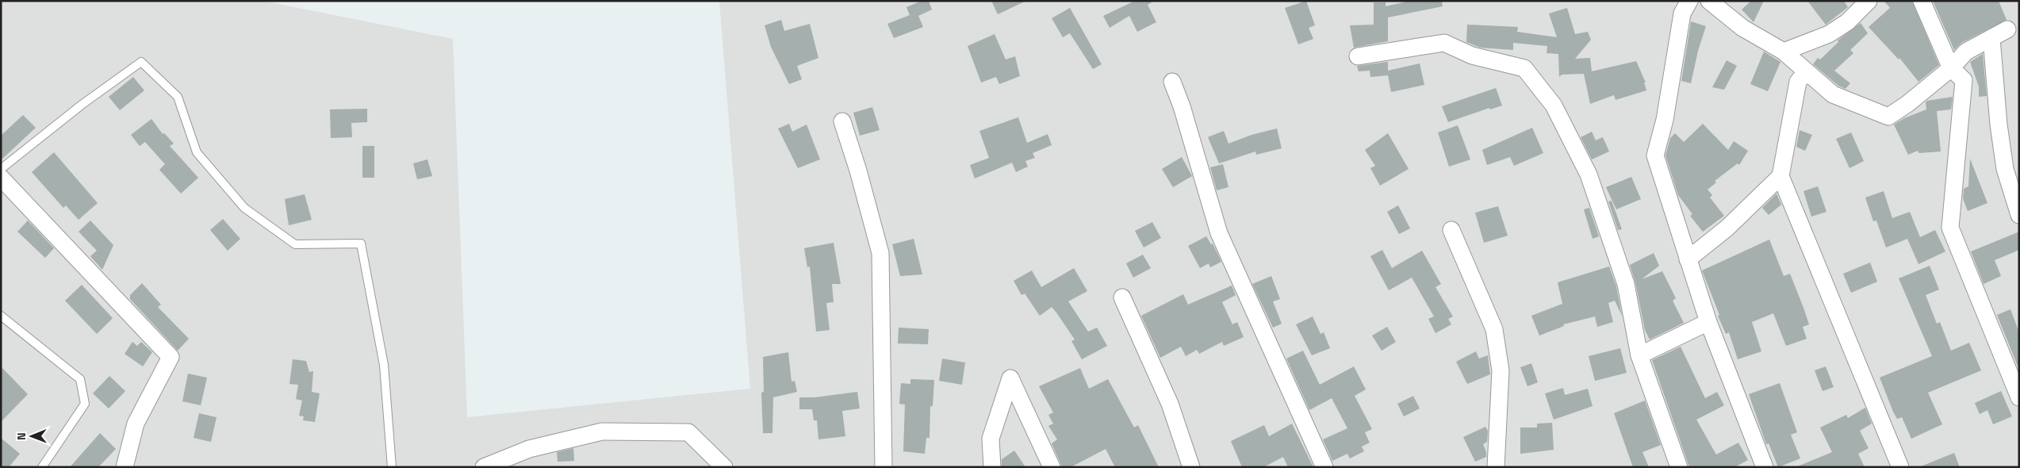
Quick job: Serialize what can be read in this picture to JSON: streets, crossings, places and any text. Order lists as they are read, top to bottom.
{
  "north": "left"
}
